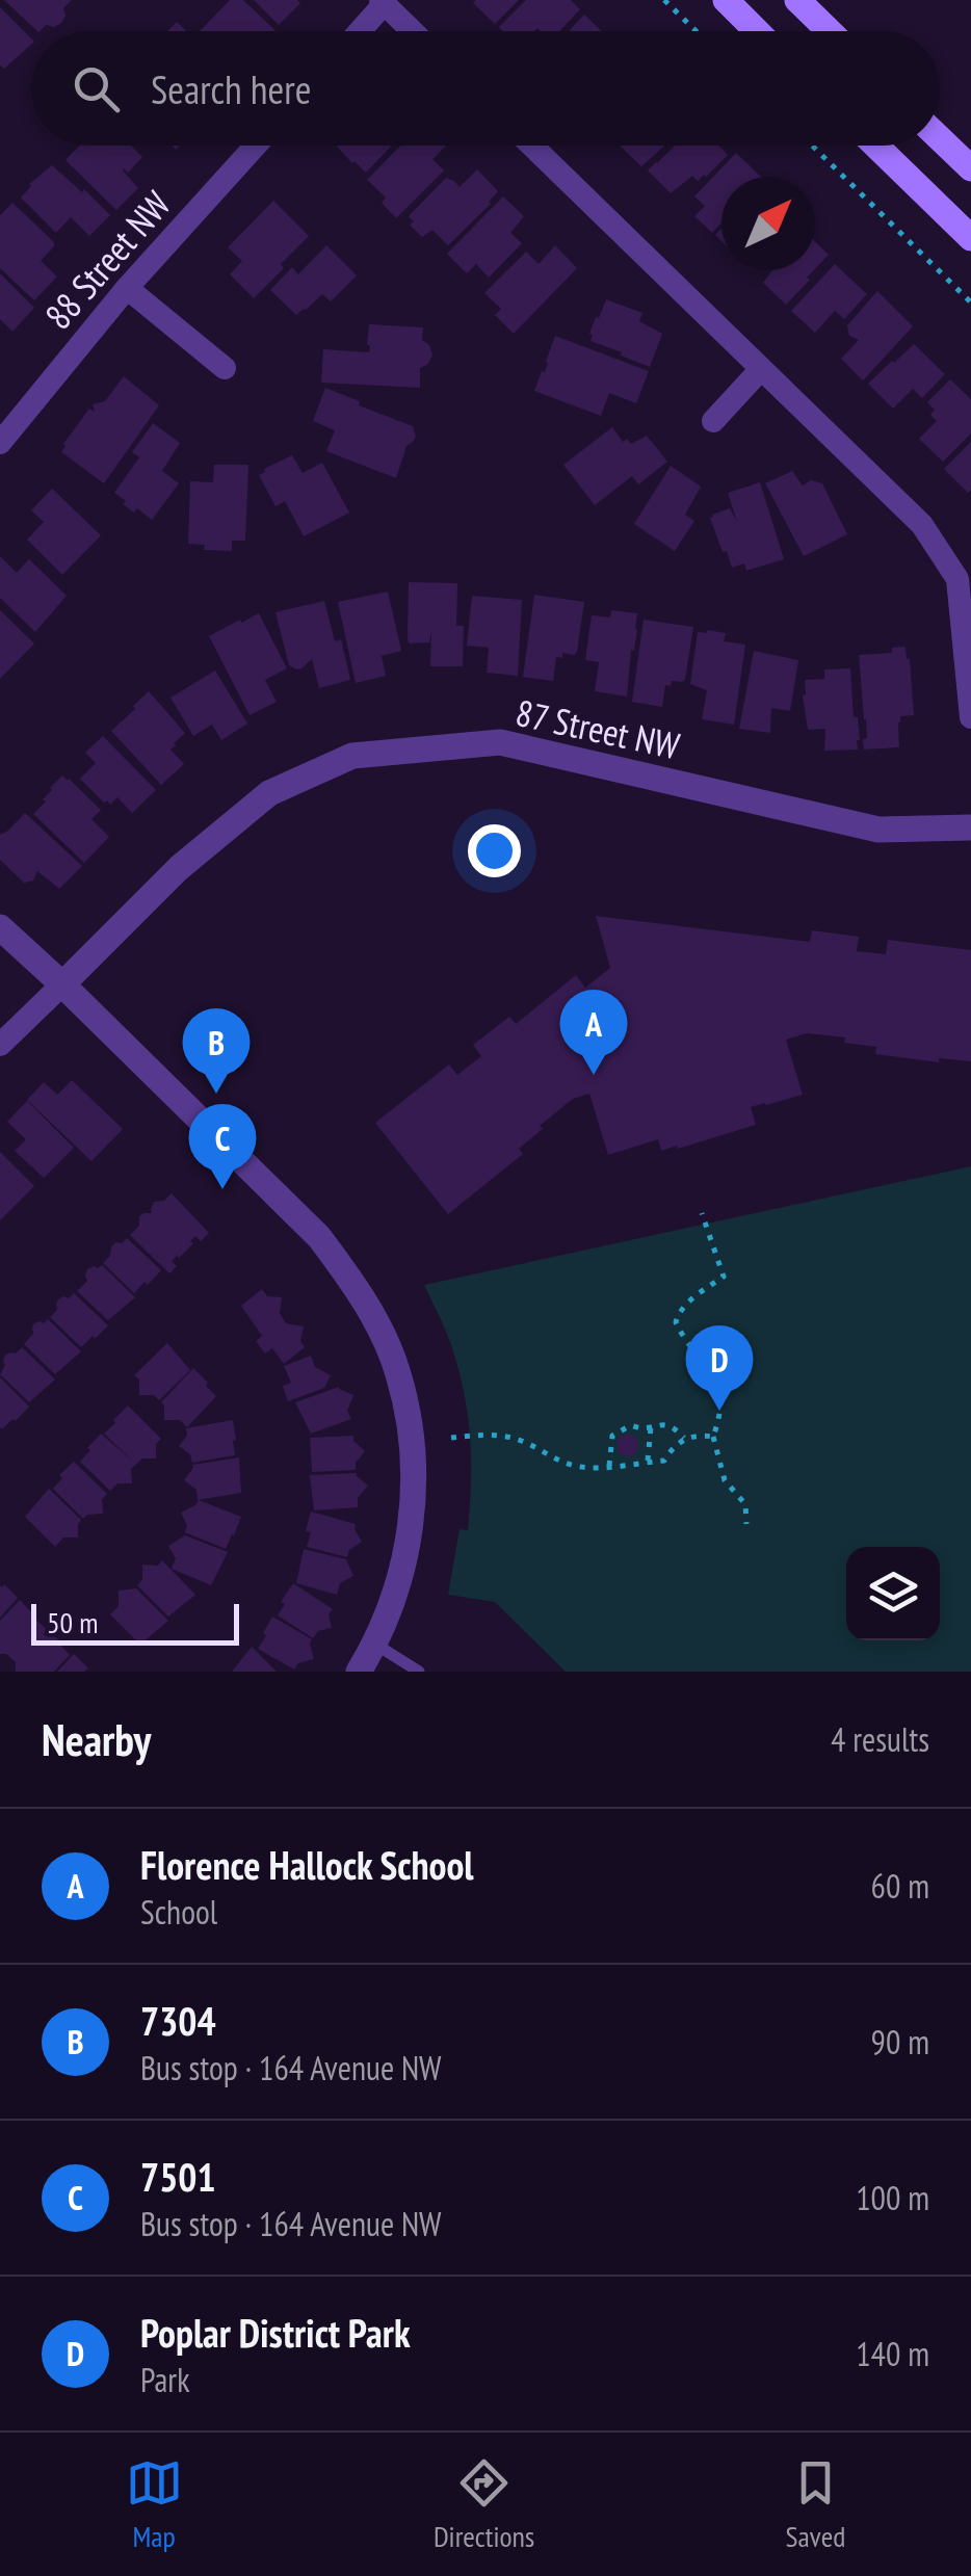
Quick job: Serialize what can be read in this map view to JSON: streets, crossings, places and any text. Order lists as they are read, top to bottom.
{
  "streets": {
    "street": ["88 Street NW", "87 Street NW"]
  },
  "scale_bar": "50 m",
  "north": "top right",
  "page": {
    "search": "Search here",
    "pins": [
      "A",
      "B",
      "C",
      "D"
    ],
    "scale": "50 m",
    "heading": ["Nearby", "4 results"],
    "list": [
      {
        "mark": "A",
        "name": "Florence Hallock School",
        "note": "School",
        "value": "60 m"
      },
      {
        "mark": "B",
        "name": "7304",
        "note": "Bus stop · 164 Avenue NW",
        "value": "90 m"
      },
      {
        "mark": "C",
        "name": "7501",
        "note": "Bus stop · 164 Avenue NW",
        "value": "100 m"
      },
      {
        "mark": "D",
        "name": "Poplar District Park",
        "note": "Park",
        "value": "140 m"
      }
    ],
    "nav": ["Map", "Directions", "Saved"]
  }
}
